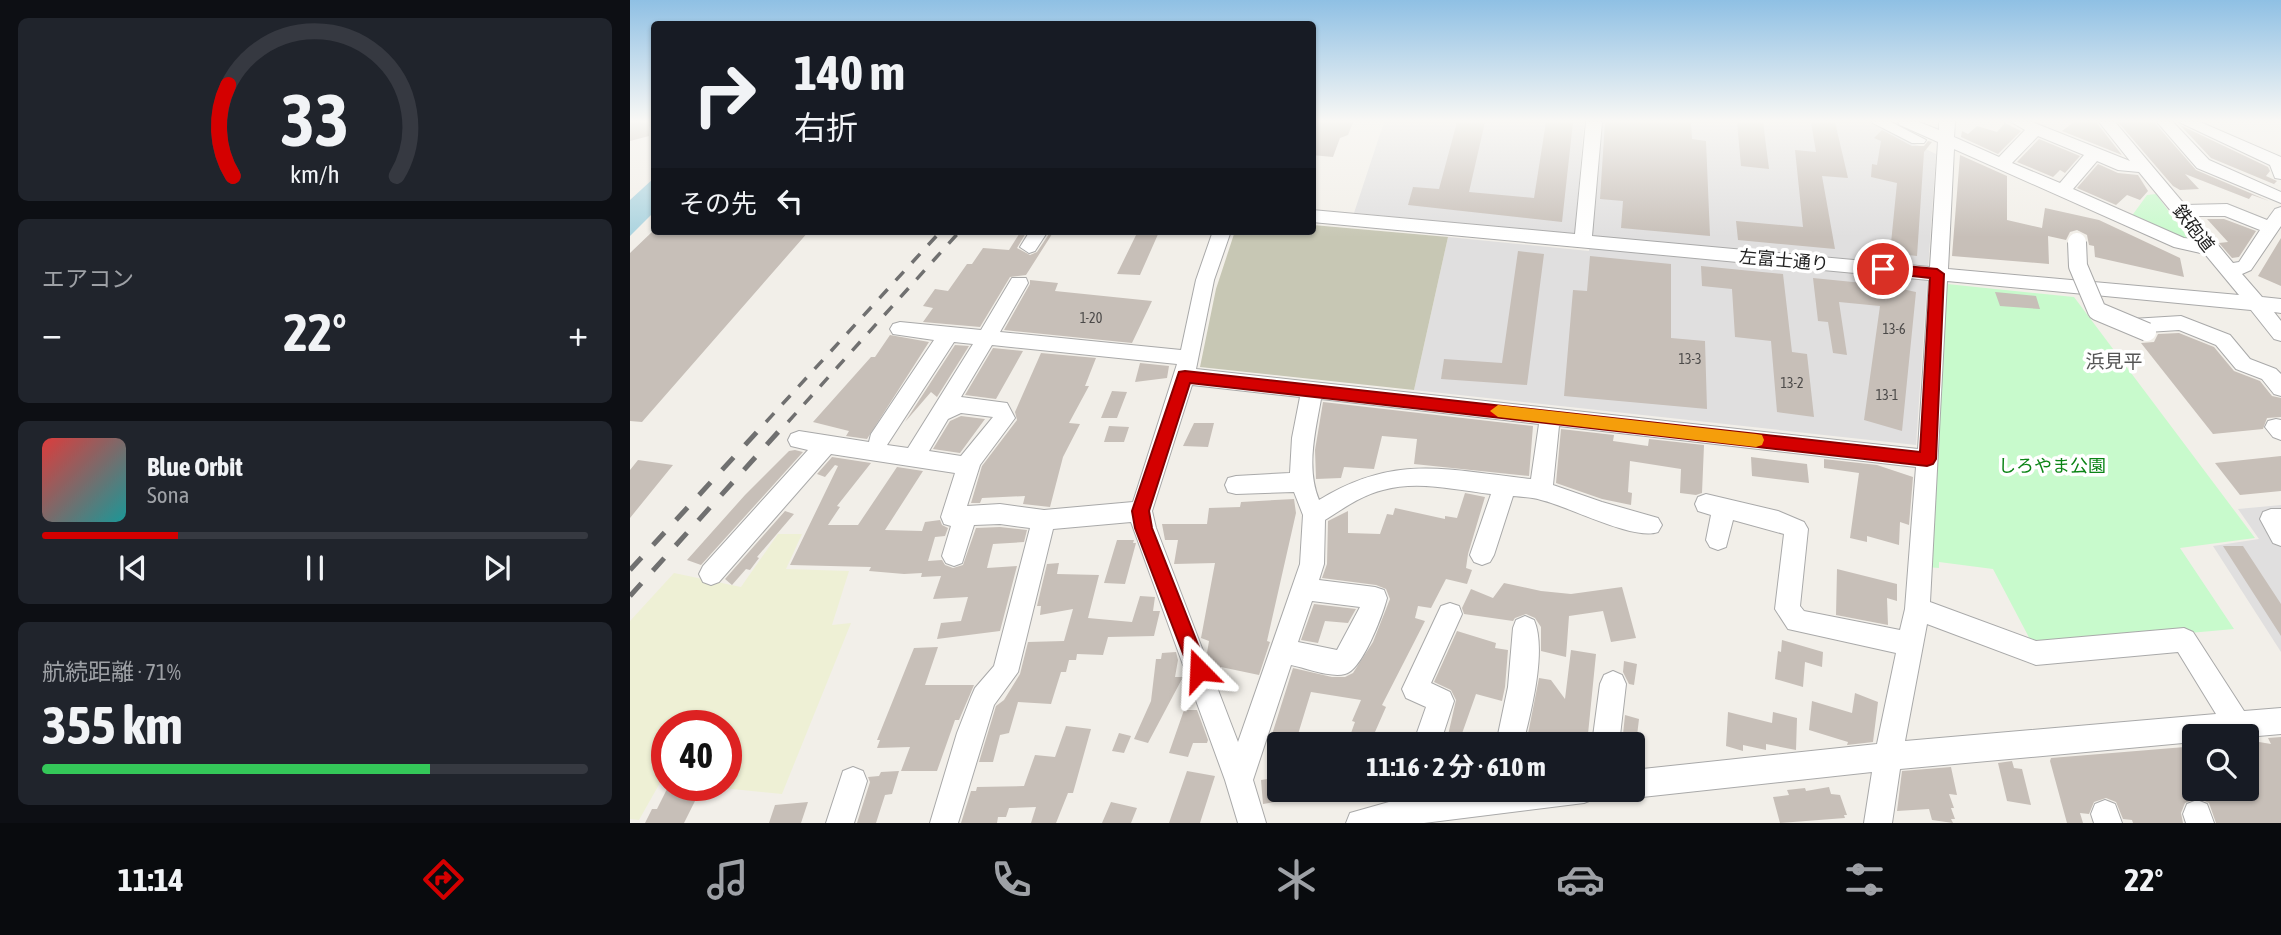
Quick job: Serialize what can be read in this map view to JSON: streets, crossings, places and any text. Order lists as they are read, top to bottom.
{
  "streets": {
    "street": ["鉄砲道", "左富士通り"]
  },
  "crossings": [
    ["鉄砲道", "左富士通り"]
  ],
  "districts": ["浜見平"],
  "parks": ["しろやま公園"],
  "house_numbers": [
    "1-20",
    "13-6",
    "13-3",
    "13-2",
    "13-1"
  ],
  "page": {
    "turn": ["140 m", "右折"],
    "then": "その先",
    "tile": [
      "エアコン",
      ["航続距離 · 71%", "355 km"]
    ],
    "heat": ["−", "22°", "+"],
    "song": ["Blue Orbit", "Sona"],
    "limit": "40",
    "trip": "11:16 · 2 分 · 610 m",
    "tabs": ["11:14", "22°"],
    "gauge": ["33", "km/h"]
  }
}
